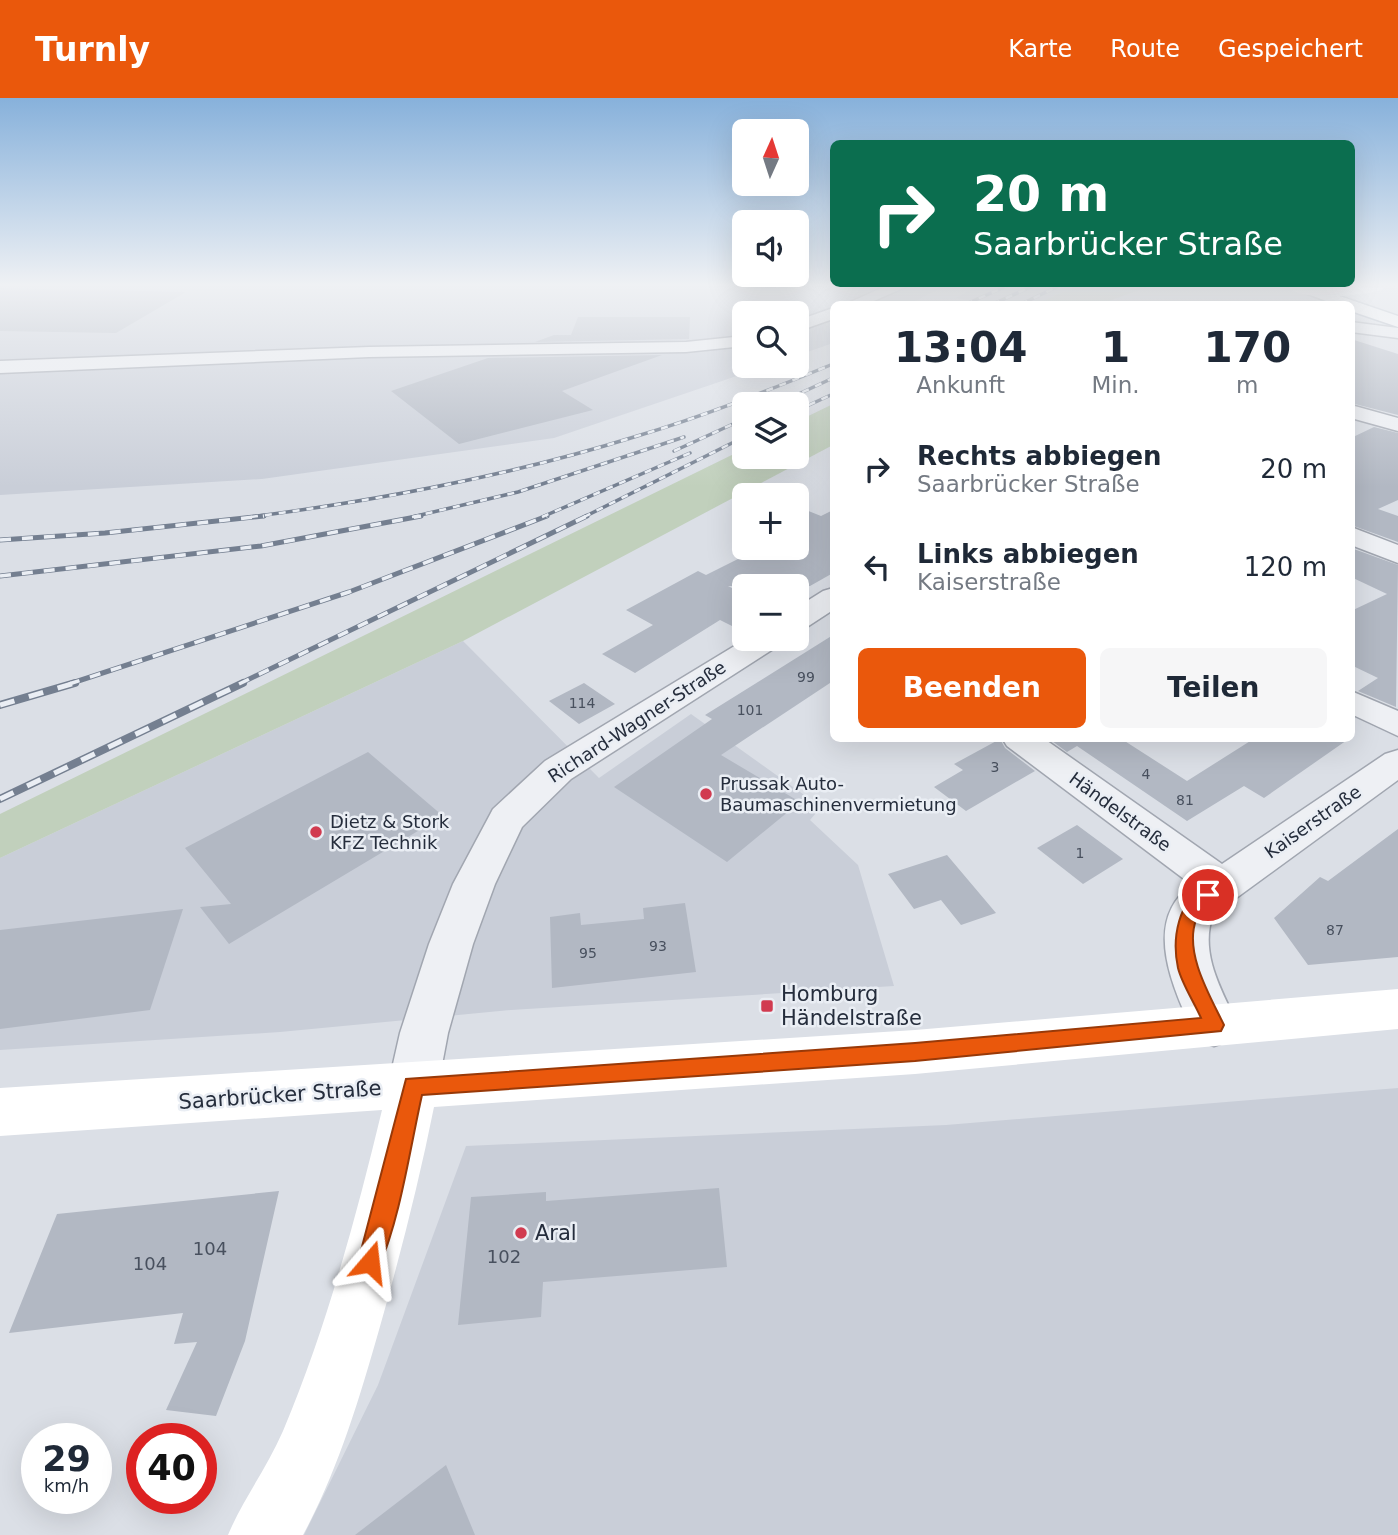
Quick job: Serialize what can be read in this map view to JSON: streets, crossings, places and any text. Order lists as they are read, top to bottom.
{
  "streets": {
    "main road": ["Saarbrücker Straße"],
    "street": ["Richard-Wagner-Straße", "Händelstraße", "Kaiserstraße"]
  },
  "crossings": [
    ["Richard-Wagner-Straße", "Saarbrücker Straße"],
    ["Händelstraße", "Kaiserstraße"],
    ["Kaiserstraße", "Saarbrücker Straße"]
  ],
  "places": {
    "other": ["Prussak Auto- Baumaschinenvermietung", "Dietz & Stork KFZ Technik", "Aral"],
    "transit": ["Homburg Händelstraße"]
  },
  "house_numbers": [
    "99",
    "114",
    "101",
    "3",
    "4",
    "81",
    "1",
    "87",
    "93",
    "95",
    "104",
    "102",
    "104"
  ],
  "north": "top",
  "page": {
    "header": "Turnly",
    "nav": ["Karte", "Route", "Gespeichert"],
    "map_buttons": ["+", "−"],
    "turn": ["20 m", "Saarbrücker Straße"],
    "eta": [
      "13:04",
      "Ankunft",
      "1",
      "Min.",
      "170",
      "m"
    ],
    "list": [
      {
        "name": "Rechts abbiegen",
        "note": "Saarbrücker Straße",
        "value": "20 m"
      },
      {
        "name": "Links abbiegen",
        "note": "Kaiserstraße",
        "value": "120 m"
      }
    ],
    "buttons": ["Beenden", "Teilen"],
    "speed": "29 km/h",
    "limit": "40"
  }
}
